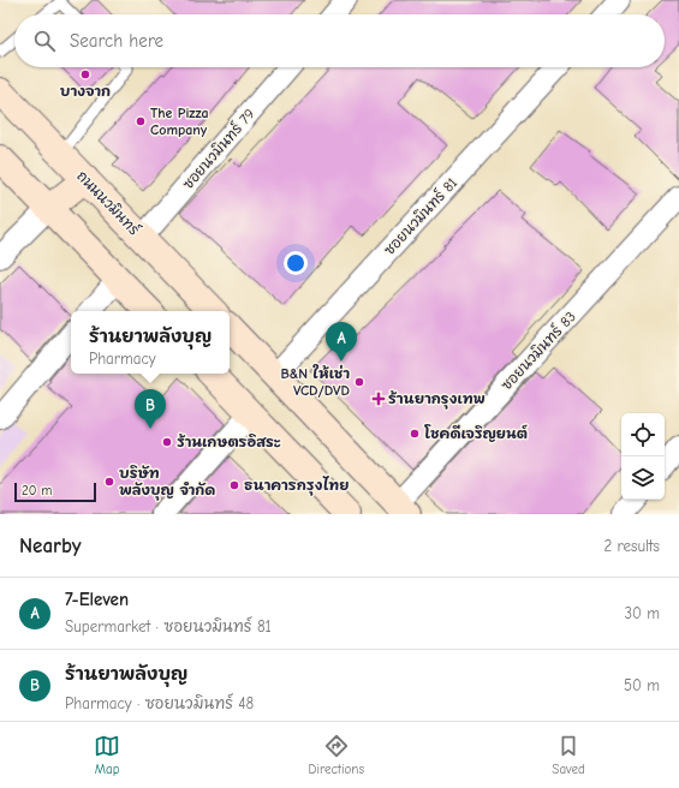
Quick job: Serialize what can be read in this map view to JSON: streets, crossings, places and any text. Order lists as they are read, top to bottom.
{
  "streets": {
    "main road": ["ถนนนวมินทร์"],
    "street": ["ซอยนวมินทร์ 79", "ซอยนวมินทร์ 81", "ซอยนวมินทร์ 83"]
  },
  "crossings": [
    ["ซอยนวมินทร์ 79", "ถนนนวมินทร์"]
  ],
  "places": {
    "other": [
      "บางจาก",
      "The Pizza Company",
      "B&N ให้เช่า VCD/DVD",
      "โชคดีเจริญยนต์",
      "ร้านเกษตรอิสระ",
      "บริษัท พลังบุญ จำกัด",
      "ธนาคารกรุงไทย"
    ],
    "health": ["ร้านยากรุงเทพ"]
  },
  "scale_bar": "20 m",
  "page": {
    "search": "Search here",
    "popup": ["ร้านยาพลังบุญ", "Pharmacy"],
    "pins": ["A", "B"],
    "scale": "20 m",
    "heading": ["Nearby", "2 results"],
    "list": [
      {
        "mark": "A",
        "name": "7-Eleven",
        "note": "Supermarket · ซอยนวมินทร์ 81",
        "value": "30 m"
      },
      {
        "mark": "B",
        "name": "ร้านยาพลังบุญ",
        "note": "Pharmacy · ซอยนวมินทร์ 48",
        "value": "50 m"
      }
    ],
    "nav": ["Map", "Directions", "Saved"]
  }
}
